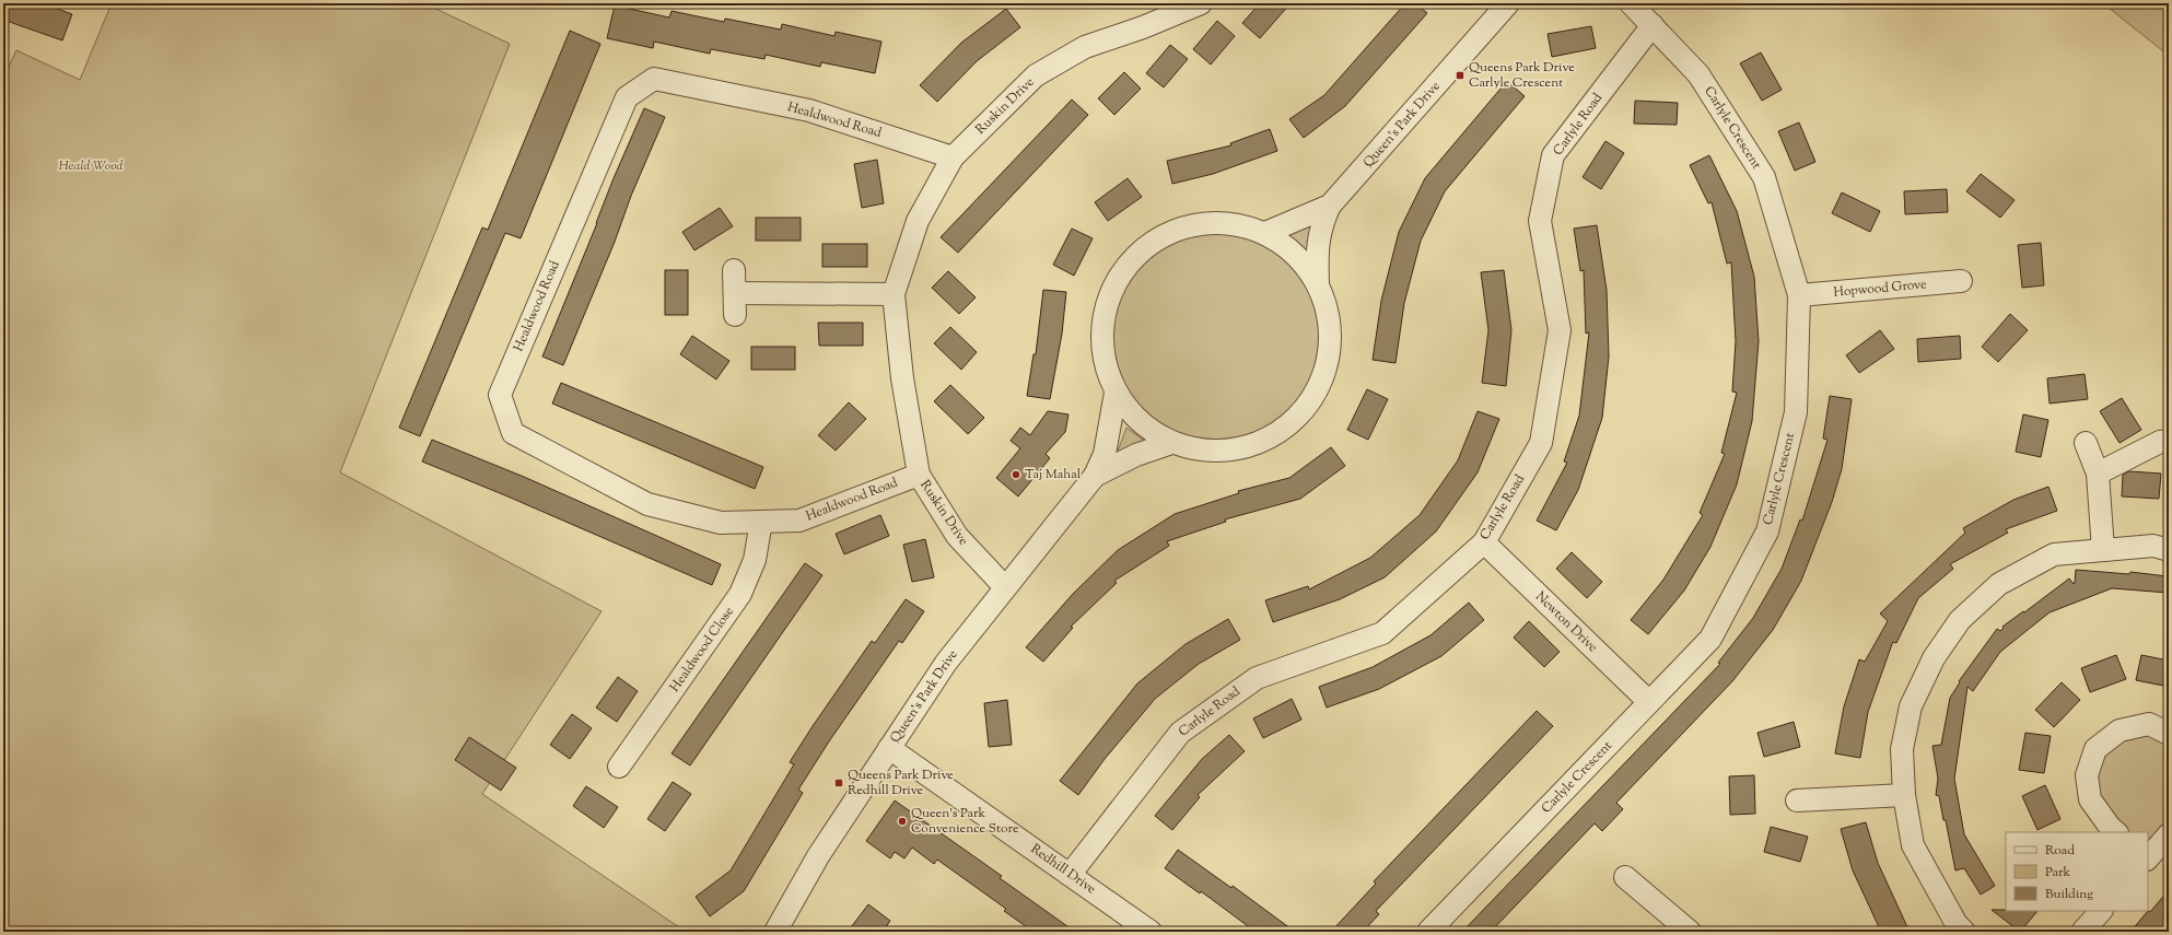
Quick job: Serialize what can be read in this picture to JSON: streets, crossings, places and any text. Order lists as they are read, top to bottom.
{
  "streets": {
    "street": [
      "Ruskin Drive",
      "Healdwood Road",
      "Queen's Park Drive",
      "Carlyle Road",
      "Carlyle Crescent",
      "Hopwood Grove",
      "Newton Drive",
      "Healdwood Close",
      "Redhill Drive"
    ]
  },
  "crossings": [
    ["Ruskin Drive", "Healdwood Road"],
    ["Ruskin Drive", "Queen's Park Drive"],
    ["Healdwood Road", "Healdwood Close"],
    ["Queen's Park Drive", "Redhill Drive"],
    ["Carlyle Road", "Carlyle Crescent"],
    ["Carlyle Road", "Newton Drive"],
    ["Carlyle Road", "Redhill Drive"],
    ["Carlyle Crescent", "Hopwood Grove"],
    ["Carlyle Crescent", "Newton Drive"]
  ],
  "parks": ["Heald Wood"],
  "places": {
    "transit": ["Queens Park Drive Carlyle Crescent", "Queens Park Drive Redhill Drive"],
    "other": ["Taj Mahal", "Queen's Park Convenience Store"]
  },
  "legend": ["Road", "Park", "Building"]
}
